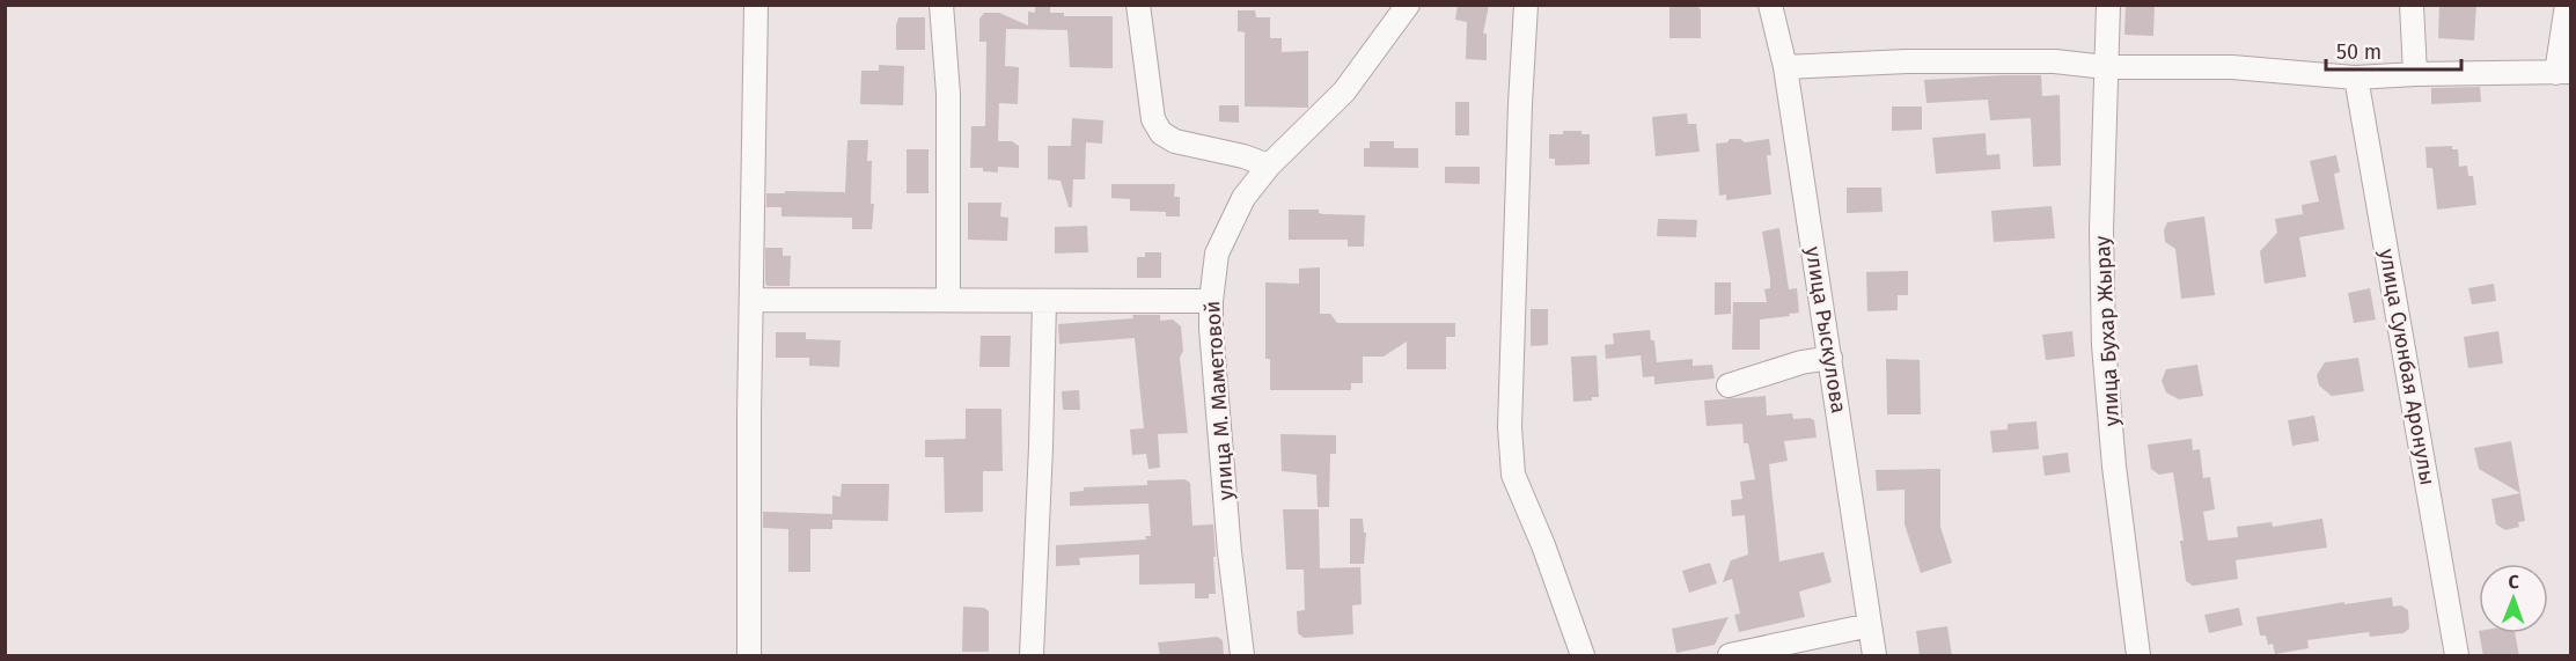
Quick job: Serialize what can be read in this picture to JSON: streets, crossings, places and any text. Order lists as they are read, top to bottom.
{
  "streets": {
    "street": [
      "улица Рыскулова",
      "улица Бухар Жырау",
      "улица Суюнбая Аронулы",
      "улица М. Маметовой"
    ]
  },
  "scale_bar": "50 m",
  "north": "top"
}
